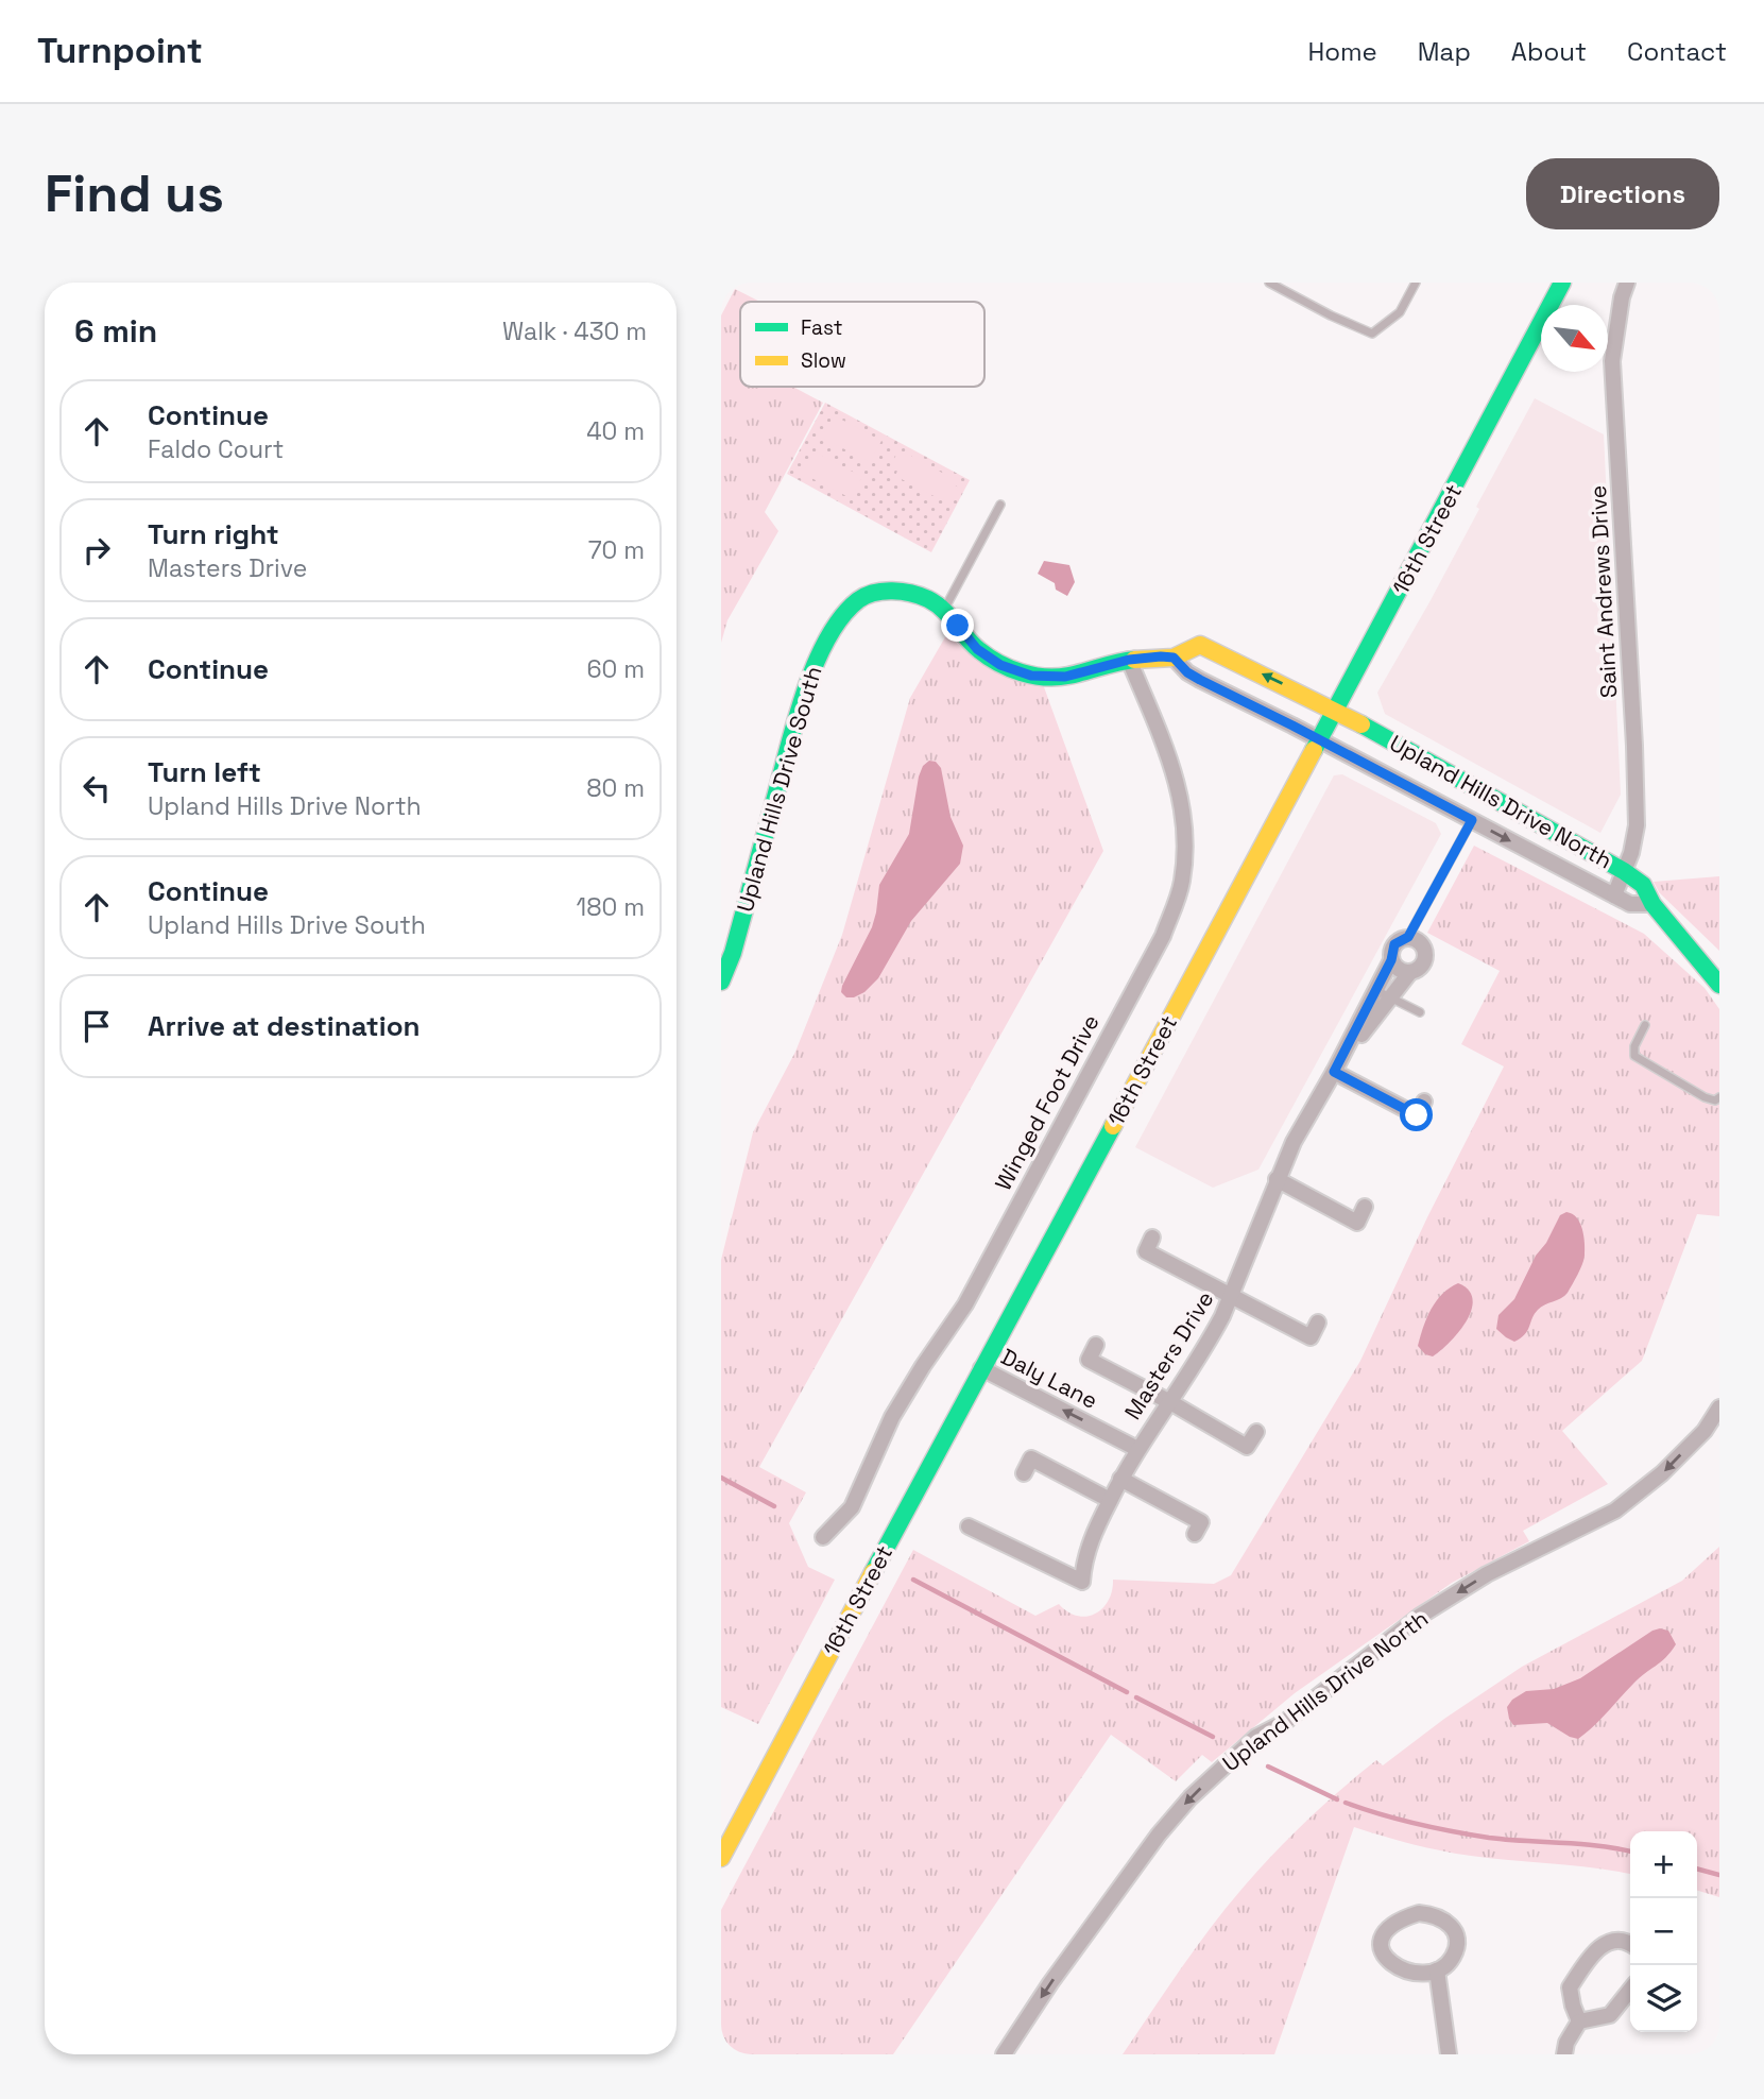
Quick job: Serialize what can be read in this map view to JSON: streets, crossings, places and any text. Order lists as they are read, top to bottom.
{
  "streets": {
    "main road": ["16th Street", "Upland Hills Drive South", "Upland Hills Drive North"],
    "street": [
      "Saint Andrews Drive",
      "Winged Foot Drive",
      "Masters Drive",
      "Daly Lane"
    ]
  },
  "crossings": [
    ["16th Street", "Upland Hills Drive South"],
    ["16th Street", "Upland Hills Drive North"],
    ["16th Street", "Daly Lane"],
    ["Saint Andrews Drive", "Upland Hills Drive North"],
    ["Upland Hills Drive South", "Upland Hills Drive North"],
    ["Upland Hills Drive South", "Winged Foot Drive"],
    ["Masters Drive", "Daly Lane"]
  ],
  "one_way": ["Upland Hills Drive North", "Daly Lane"],
  "legend": ["Fast", "Slow"],
  "north": "bottom right",
  "page": {
    "header": "Turnpoint",
    "nav": [
      "Home",
      "Map",
      "About",
      "Contact"
    ],
    "buttons": "Directions",
    "title": "Find us",
    "heading": ["6 min", "Walk · 430 m"],
    "list": [
      ["Continue", "Faldo Court", "40 m"],
      ["Turn right", "Masters Drive", "70 m"],
      ["Continue", "60 m"],
      ["Turn left", "Upland Hills Drive North", "80 m"],
      ["Continue", "Upland Hills Drive South", "180 m"],
      "Arrive at destination"
    ],
    "map_buttons": ["+", "−"]
  }
}
